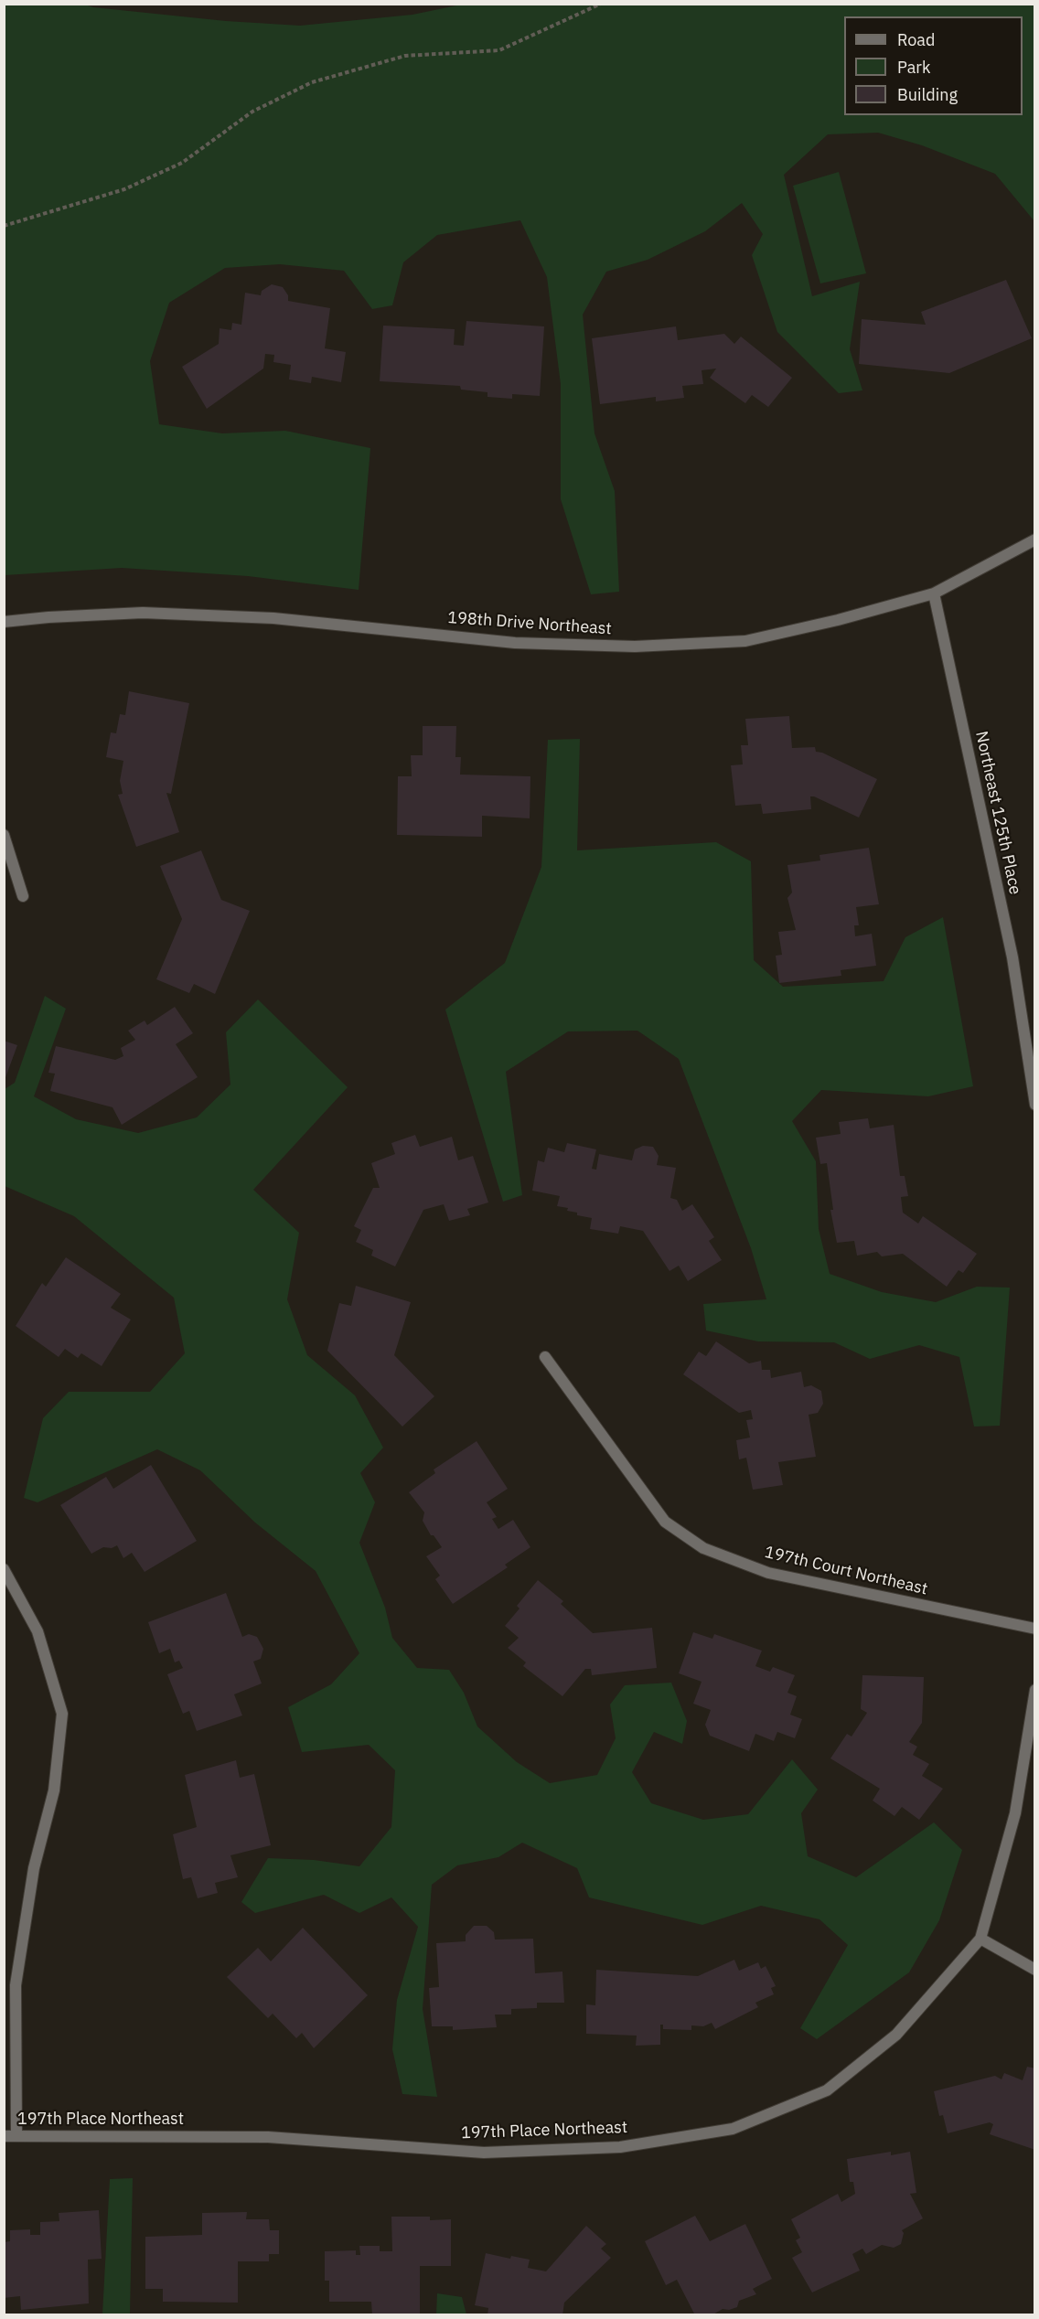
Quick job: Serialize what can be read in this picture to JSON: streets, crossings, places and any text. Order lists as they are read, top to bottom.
{
  "streets": {
    "street": [
      "198th Drive Northeast",
      "Northeast 125th Place",
      "197th Court Northeast",
      "197th Place Northeast"
    ]
  },
  "crossings": [
    ["198th Drive Northeast", "Northeast 125th Place"]
  ],
  "legend": ["Road", "Park", "Building"]
}
